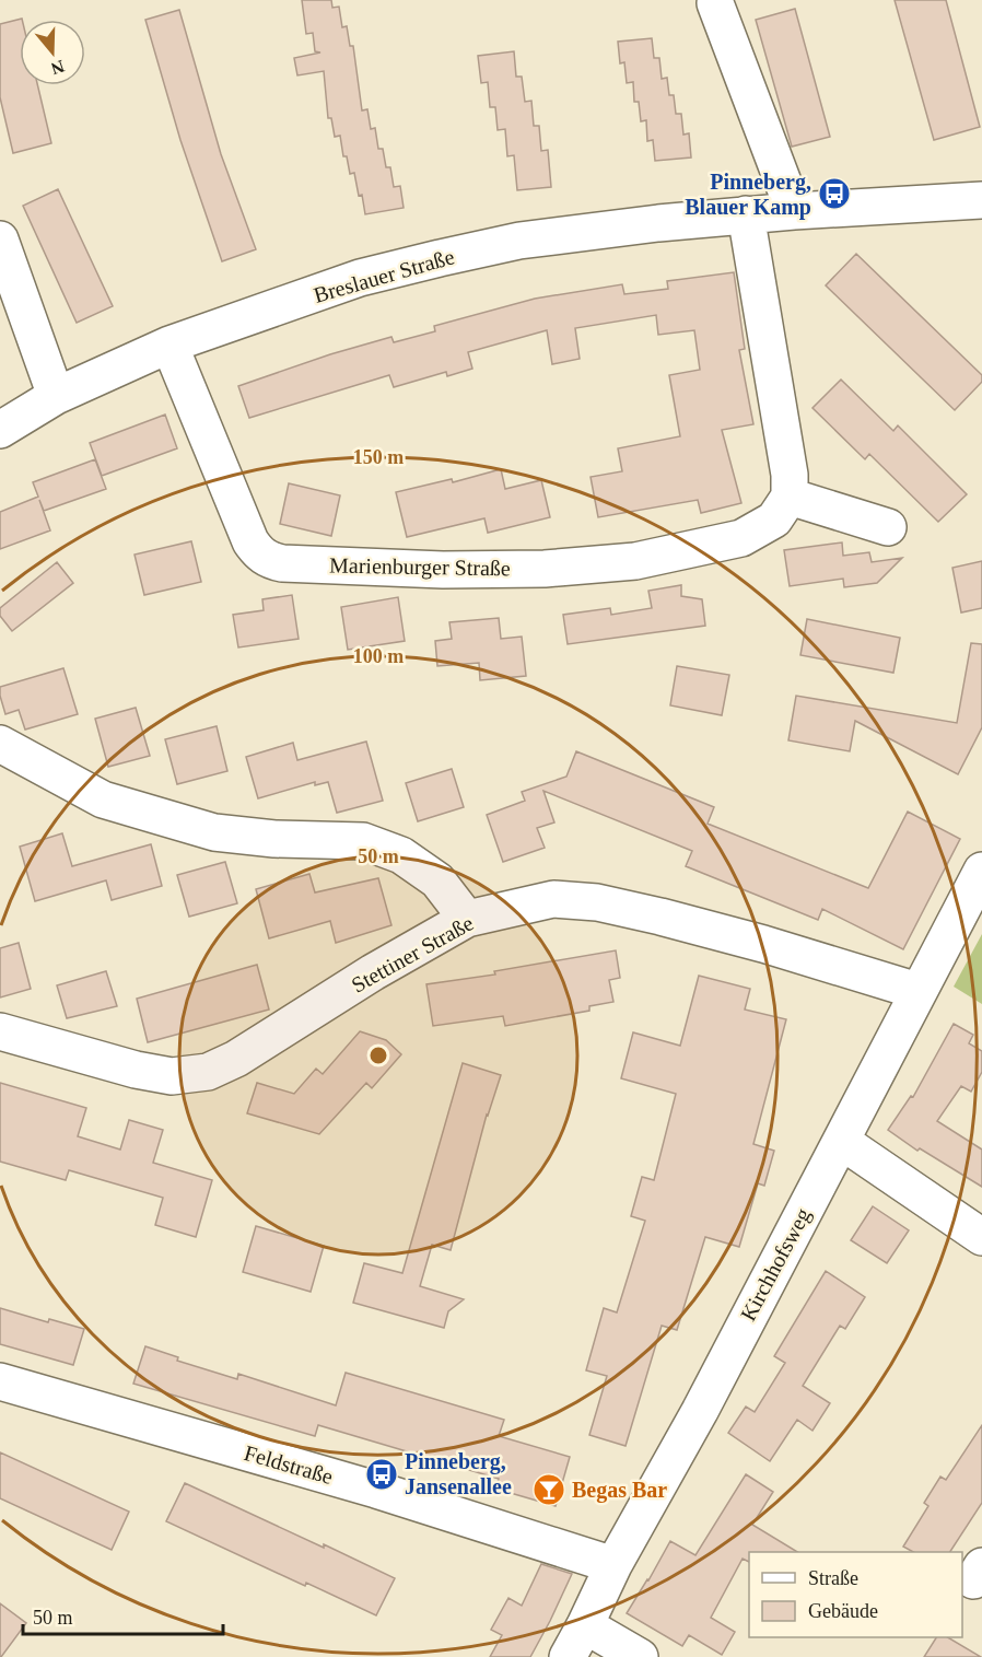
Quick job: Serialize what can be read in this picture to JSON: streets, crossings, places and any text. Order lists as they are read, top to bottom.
{
  "streets": {
    "street": [
      "Breslauer Straße",
      "Marienburger Straße",
      "Stettiner Straße",
      "Kirchhofsweg",
      "Feldstraße"
    ]
  },
  "crossings": [
    ["Breslauer Straße", "Marienburger Straße"],
    ["Stettiner Straße", "Kirchhofsweg"],
    ["Kirchhofsweg", "Feldstraße"]
  ],
  "places": {
    "bus stop": ["Pinneberg, Blauer Kamp", "Pinneberg, Jansenallee"],
    "bar": ["Begas Bar"]
  },
  "legend": ["Straße", "Gebäude"],
  "scale_bar": "50 m",
  "north": "bottom",
  "rings": ["150 m", "100 m", "50 m"]
}
